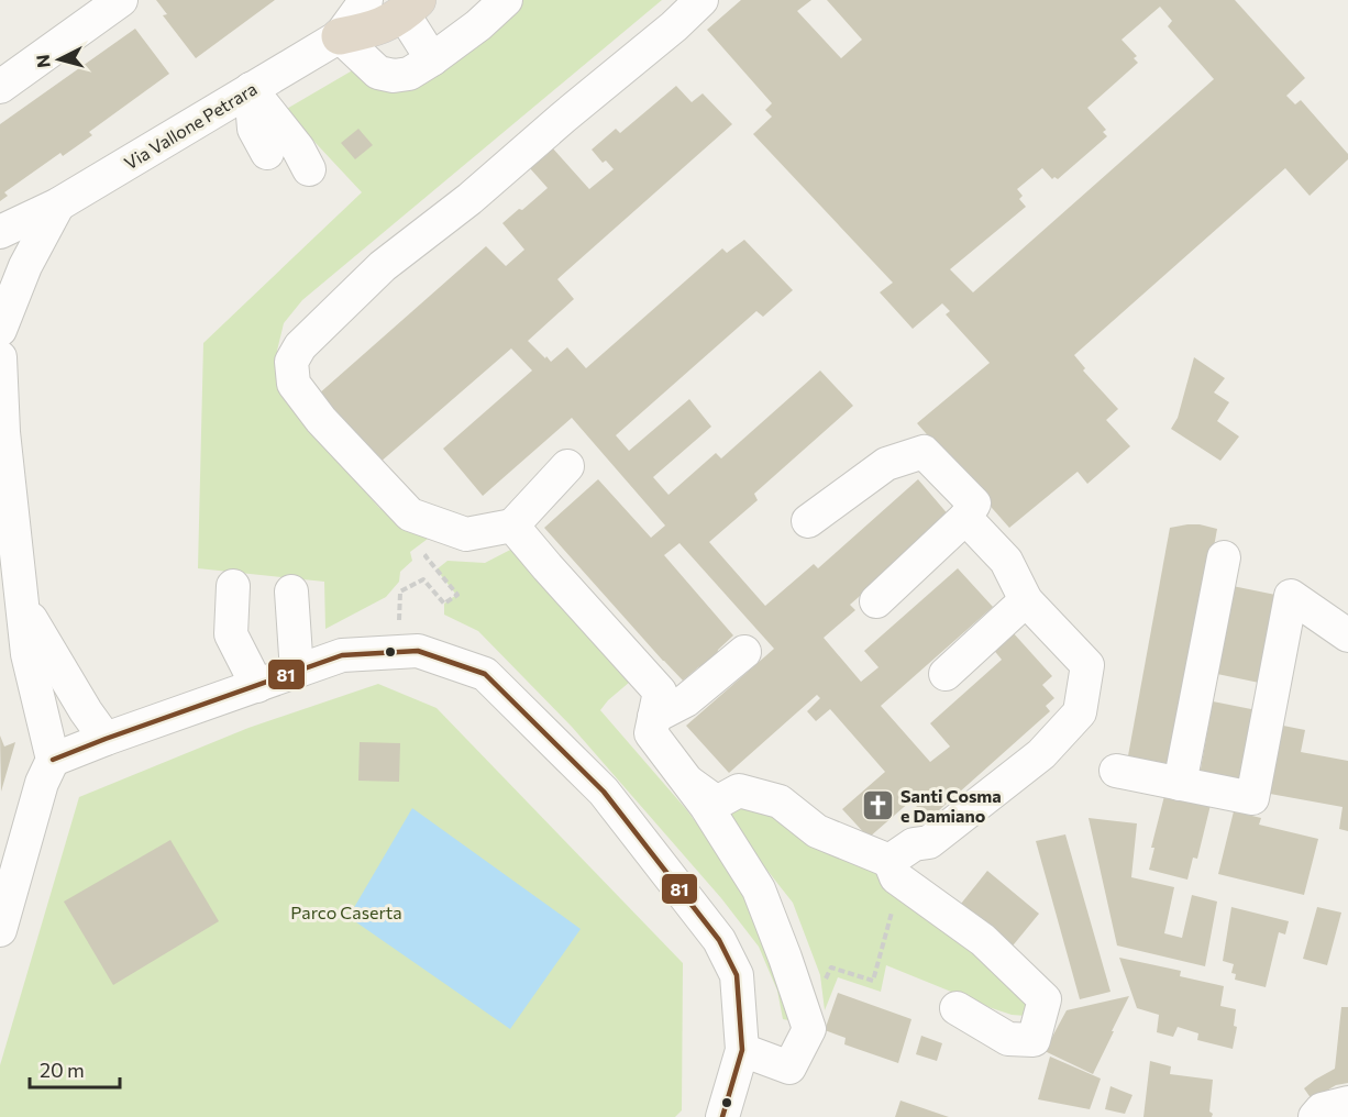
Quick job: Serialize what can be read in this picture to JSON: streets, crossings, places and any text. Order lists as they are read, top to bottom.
{
  "streets": {
    "street": ["Via Vallone Petrara"]
  },
  "parks": ["Parco Caserta"],
  "places": {
    "church": ["Santi Cosma e Damiano"]
  },
  "lines": ["transit line 81"],
  "scale_bar": "20 m",
  "north": "left"
}
